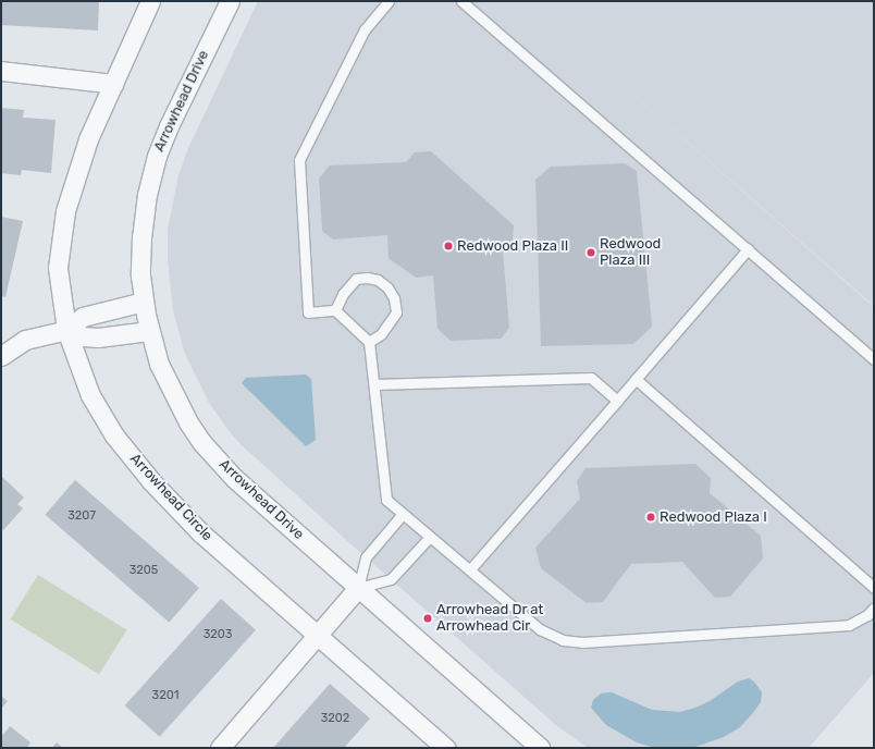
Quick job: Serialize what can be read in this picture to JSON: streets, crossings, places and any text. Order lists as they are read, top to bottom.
{
  "streets": {
    "street": ["Arrowhead Drive", "Arrowhead Circle"]
  },
  "places": [
    "Redwood Plaza II",
    "Redwood Plaza III",
    "Redwood Plaza I",
    "Arrowhead Dr at Arrowhead Cir"
  ],
  "house_numbers": [
    "3207",
    "3205",
    "3203",
    "3201",
    "3202"
  ]
}
